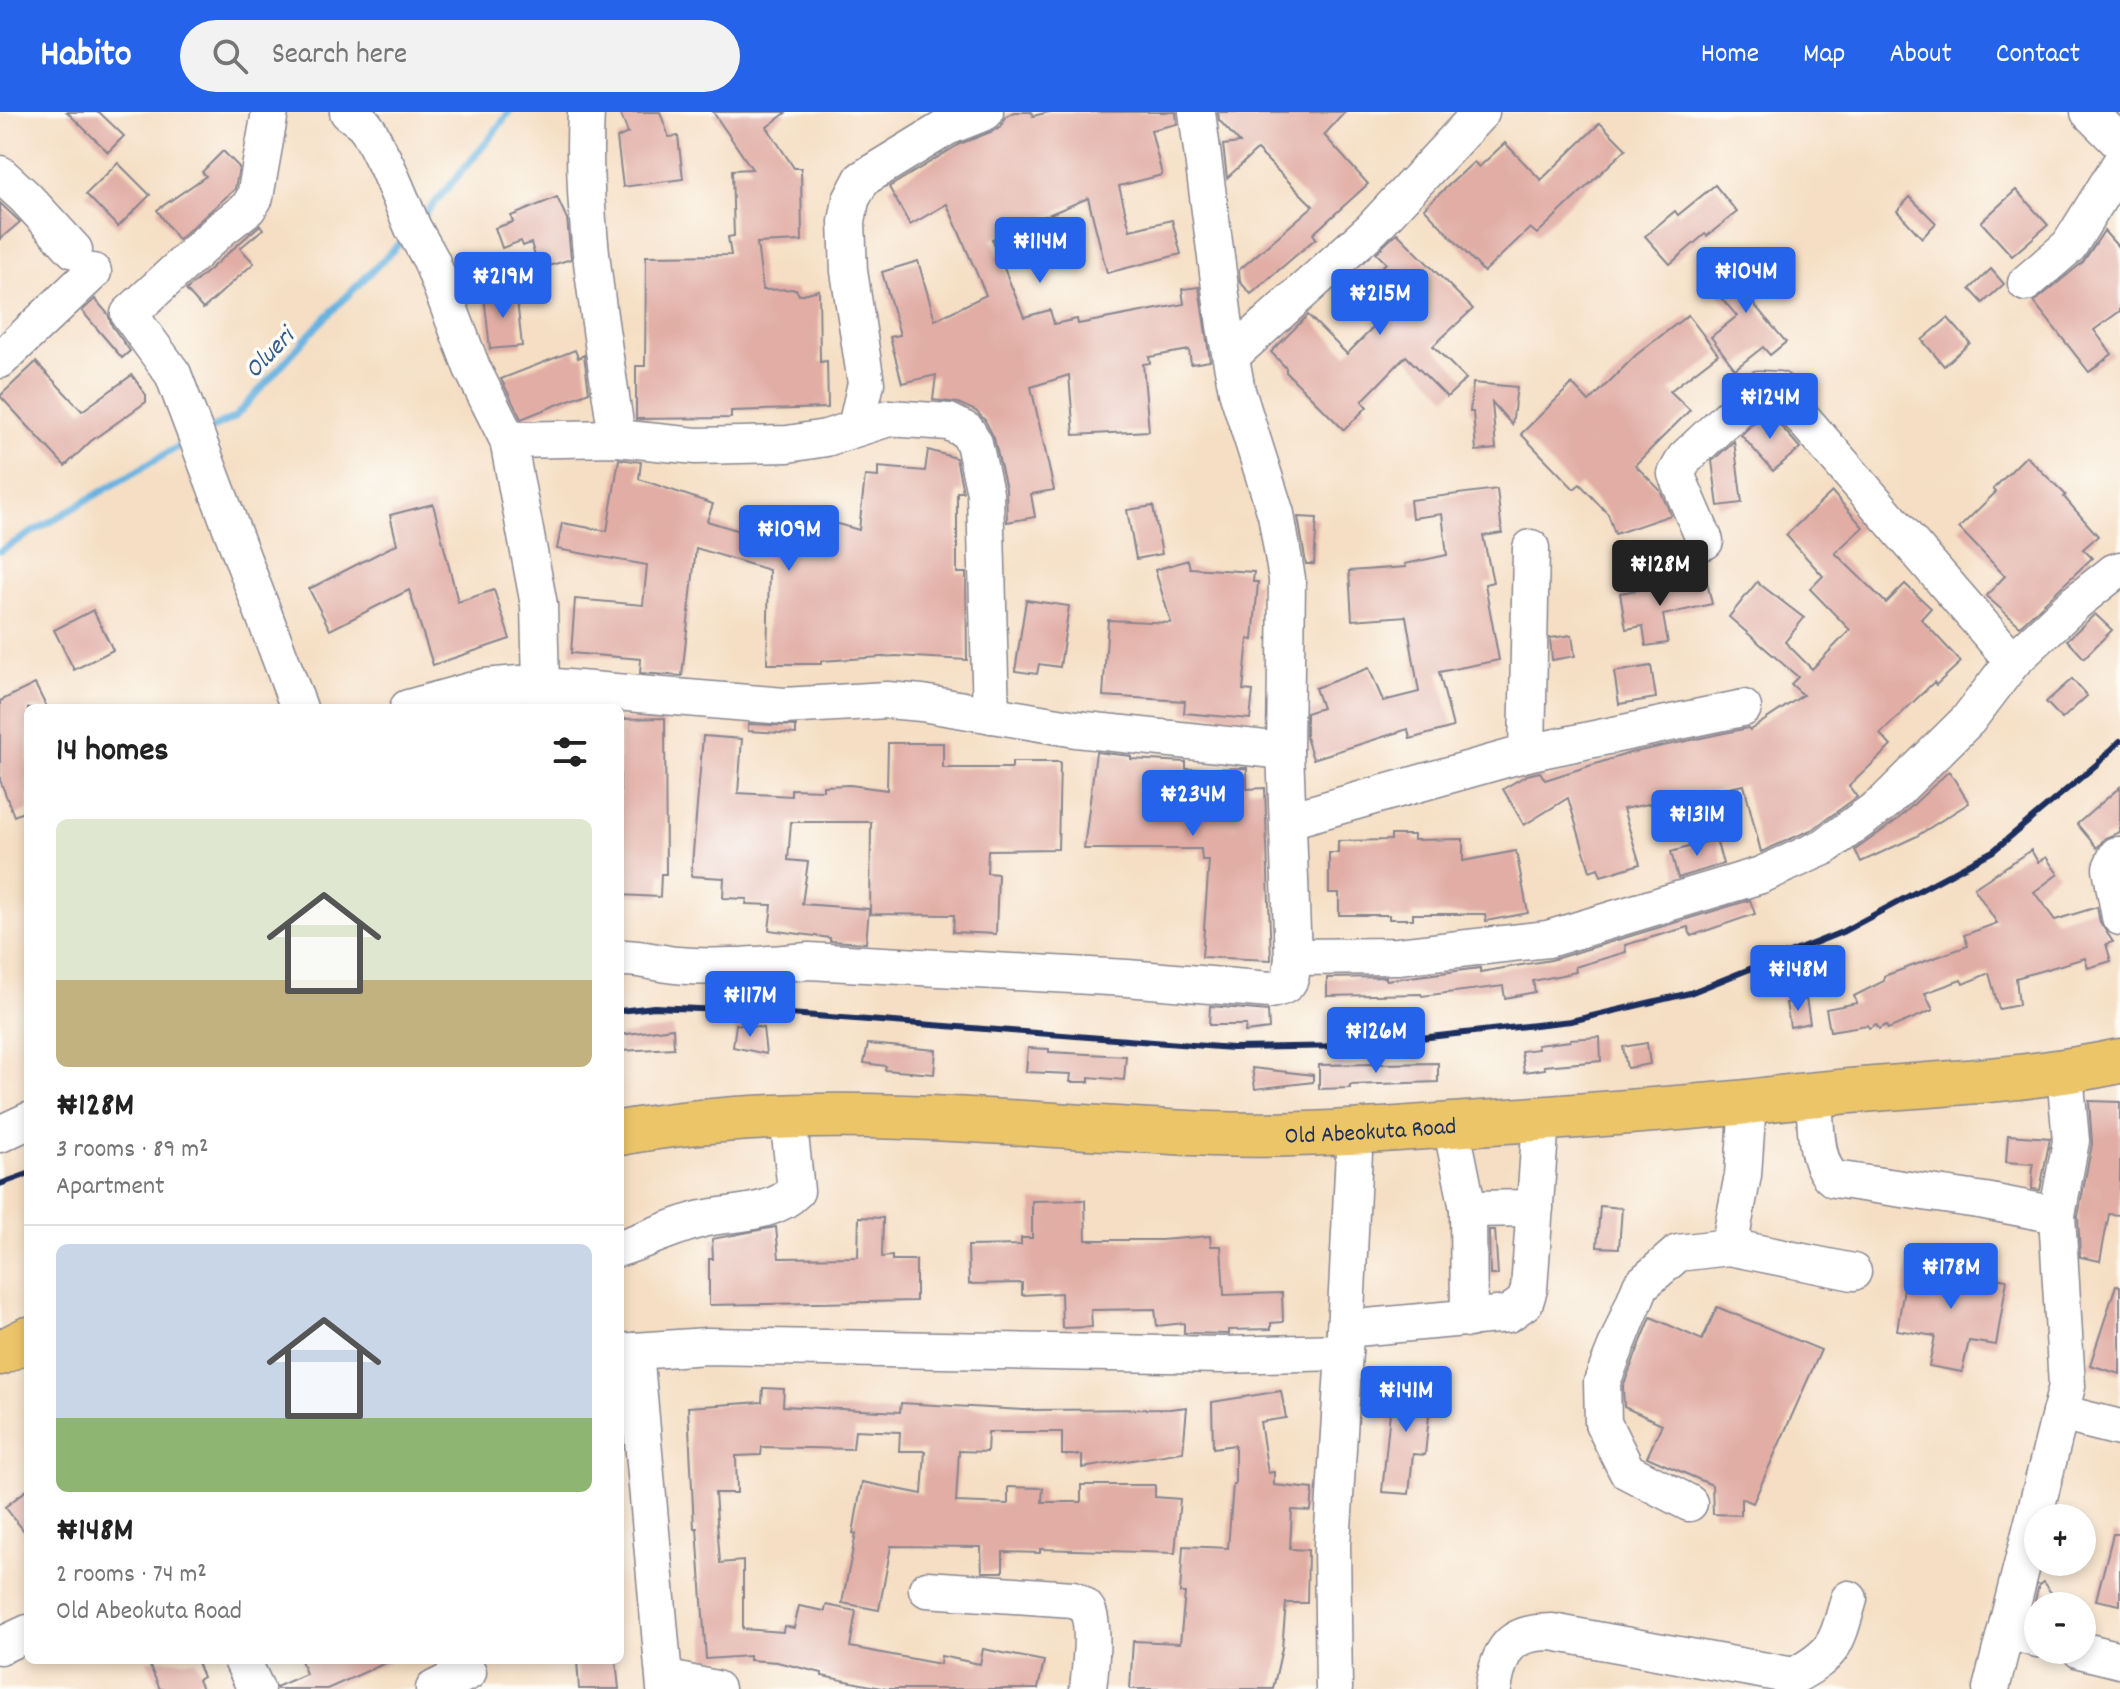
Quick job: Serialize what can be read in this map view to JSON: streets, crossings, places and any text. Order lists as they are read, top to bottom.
{
  "streets": {
    "highway": ["Old Abeokuta Road"]
  },
  "water": ["Olueri"],
  "page": {
    "header": "Habito",
    "search": "Search here",
    "nav": [
      "Home",
      "Map",
      "About",
      "Contact"
    ],
    "price": [
      "₦114M",
      "₦104M",
      "₦219M",
      "₦215M",
      "₦124M",
      "₦109M",
      "₦128M",
      "₦234M",
      "₦131M",
      "₦148M",
      "₦117M",
      "₦126M",
      "₦178M",
      "₦141M"
    ],
    "heading": "14 homes",
    "list": [
      {
        "name": "₦128M",
        "note": "3 rooms · 89 m² · Apartment"
      },
      {
        "name": "₦148M",
        "note": "2 rooms · 74 m² · Old Abeokuta Road"
      }
    ],
    "map_buttons": ["+", "−"]
  }
}
